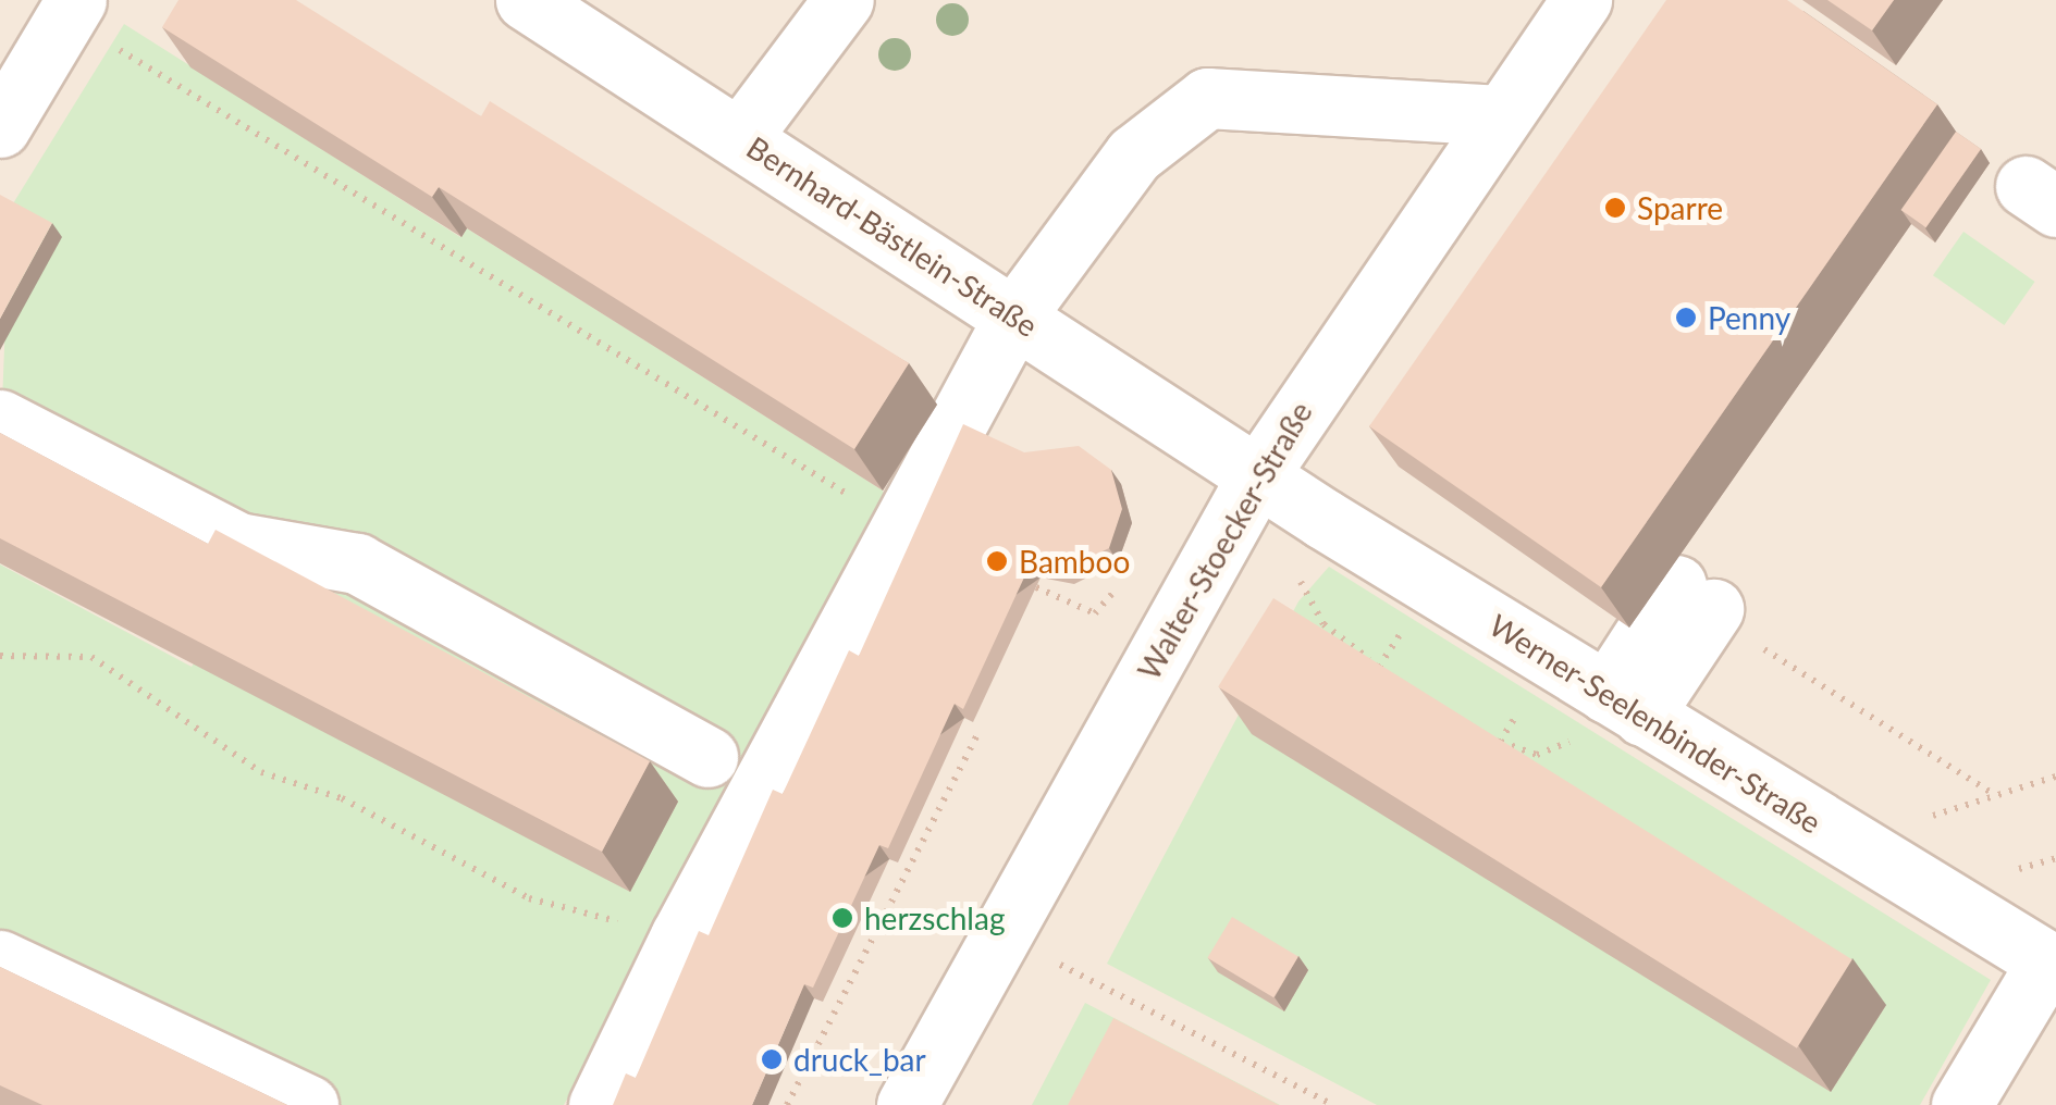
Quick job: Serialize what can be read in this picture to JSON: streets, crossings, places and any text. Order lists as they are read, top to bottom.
{
  "streets": {
    "street": ["Bernhard-Bästlein-Straße", "Walter-Stoecker-Straße", "Werner-Seelenbinder-Straße"]
  },
  "crossings": [
    ["Bernhard-Bästlein-Straße", "Walter-Stoecker-Straße"],
    ["Bernhard-Bästlein-Straße", "Werner-Seelenbinder-Straße"],
    ["Walter-Stoecker-Straße", "Werner-Seelenbinder-Straße"]
  ],
  "places": [
    "Sparre",
    "Penny",
    "Bamboo",
    "herzschlag",
    "druck_bar"
  ]
}
